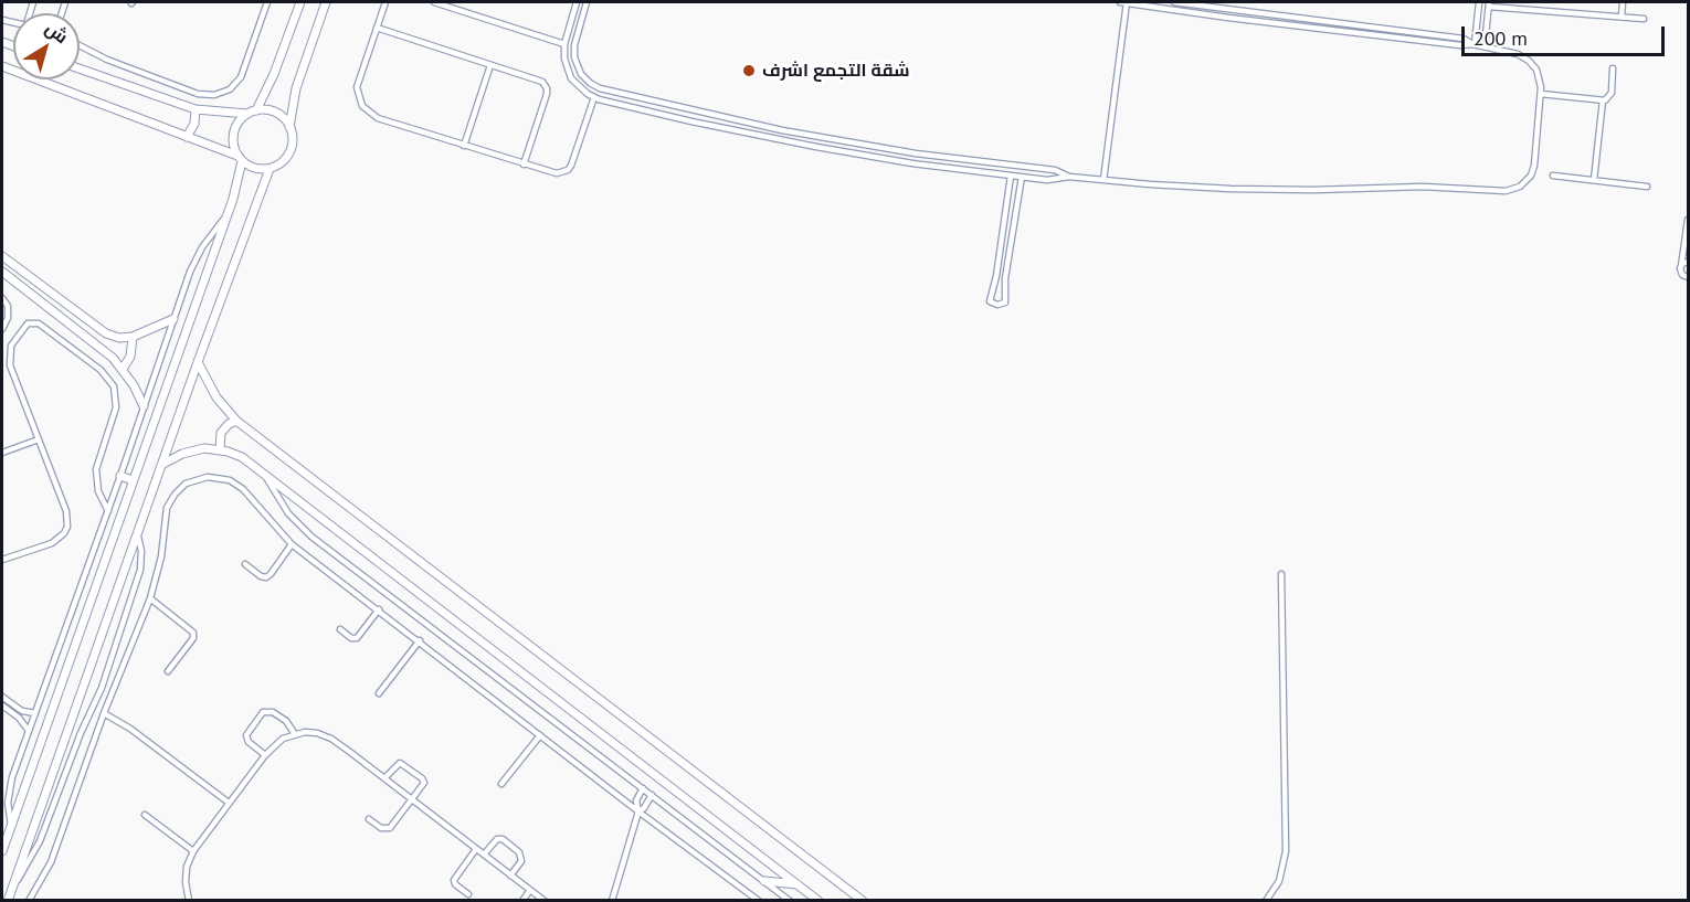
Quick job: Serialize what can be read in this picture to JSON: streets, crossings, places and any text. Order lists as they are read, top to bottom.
{
  "places": ["شقة التجمع اشرف"],
  "scale_bar": "200 m",
  "north": "top right"
}
